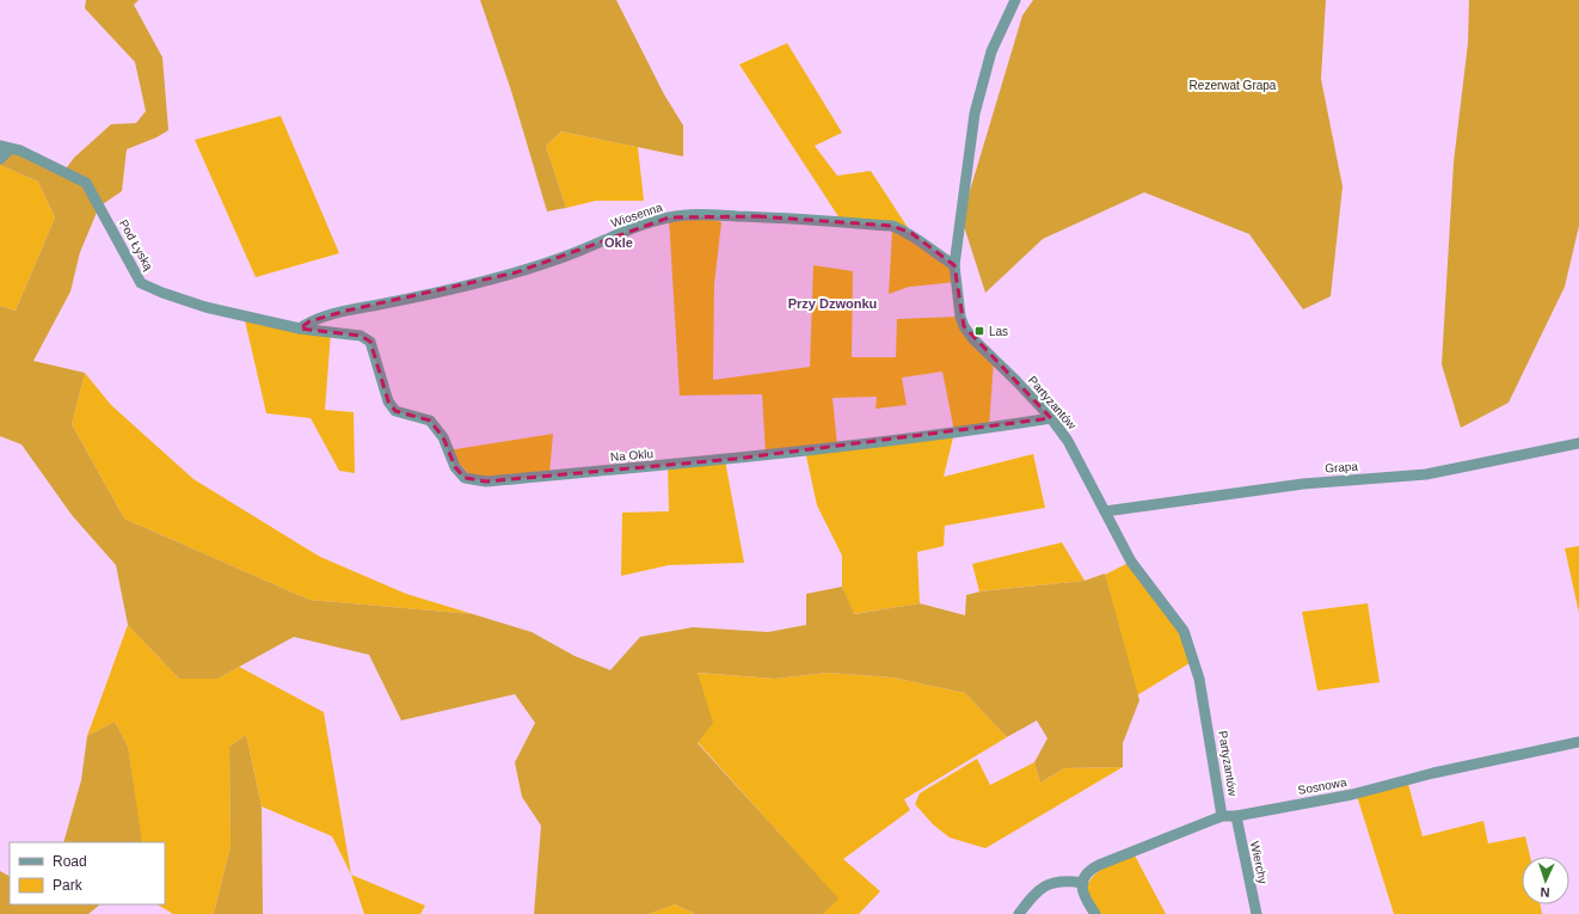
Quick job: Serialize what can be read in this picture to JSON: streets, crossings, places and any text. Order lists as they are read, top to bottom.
{
  "streets": {
    "street": [
      "Wiosenna",
      "Pod Łyską",
      "Partyzantów",
      "Na Oklu",
      "Grapa",
      "Sosnowa",
      "Wierchy"
    ]
  },
  "crossings": [
    ["Wiosenna", "Pod Łyską"],
    ["Wiosenna", "Partyzantów"],
    ["Wiosenna", "Na Oklu"],
    ["Pod Łyską", "Na Oklu"],
    ["Partyzantów", "Na Oklu"],
    ["Partyzantów", "Grapa"],
    ["Partyzantów", "Sosnowa"],
    ["Sosnowa", "Wierchy"]
  ],
  "districts": ["Okle", "Przy Dzwonku"],
  "parks": ["Rezerwat Grapa"],
  "places": {
    "transit": ["Las"]
  },
  "legend": ["Road", "Park"],
  "north": "bottom"
}
